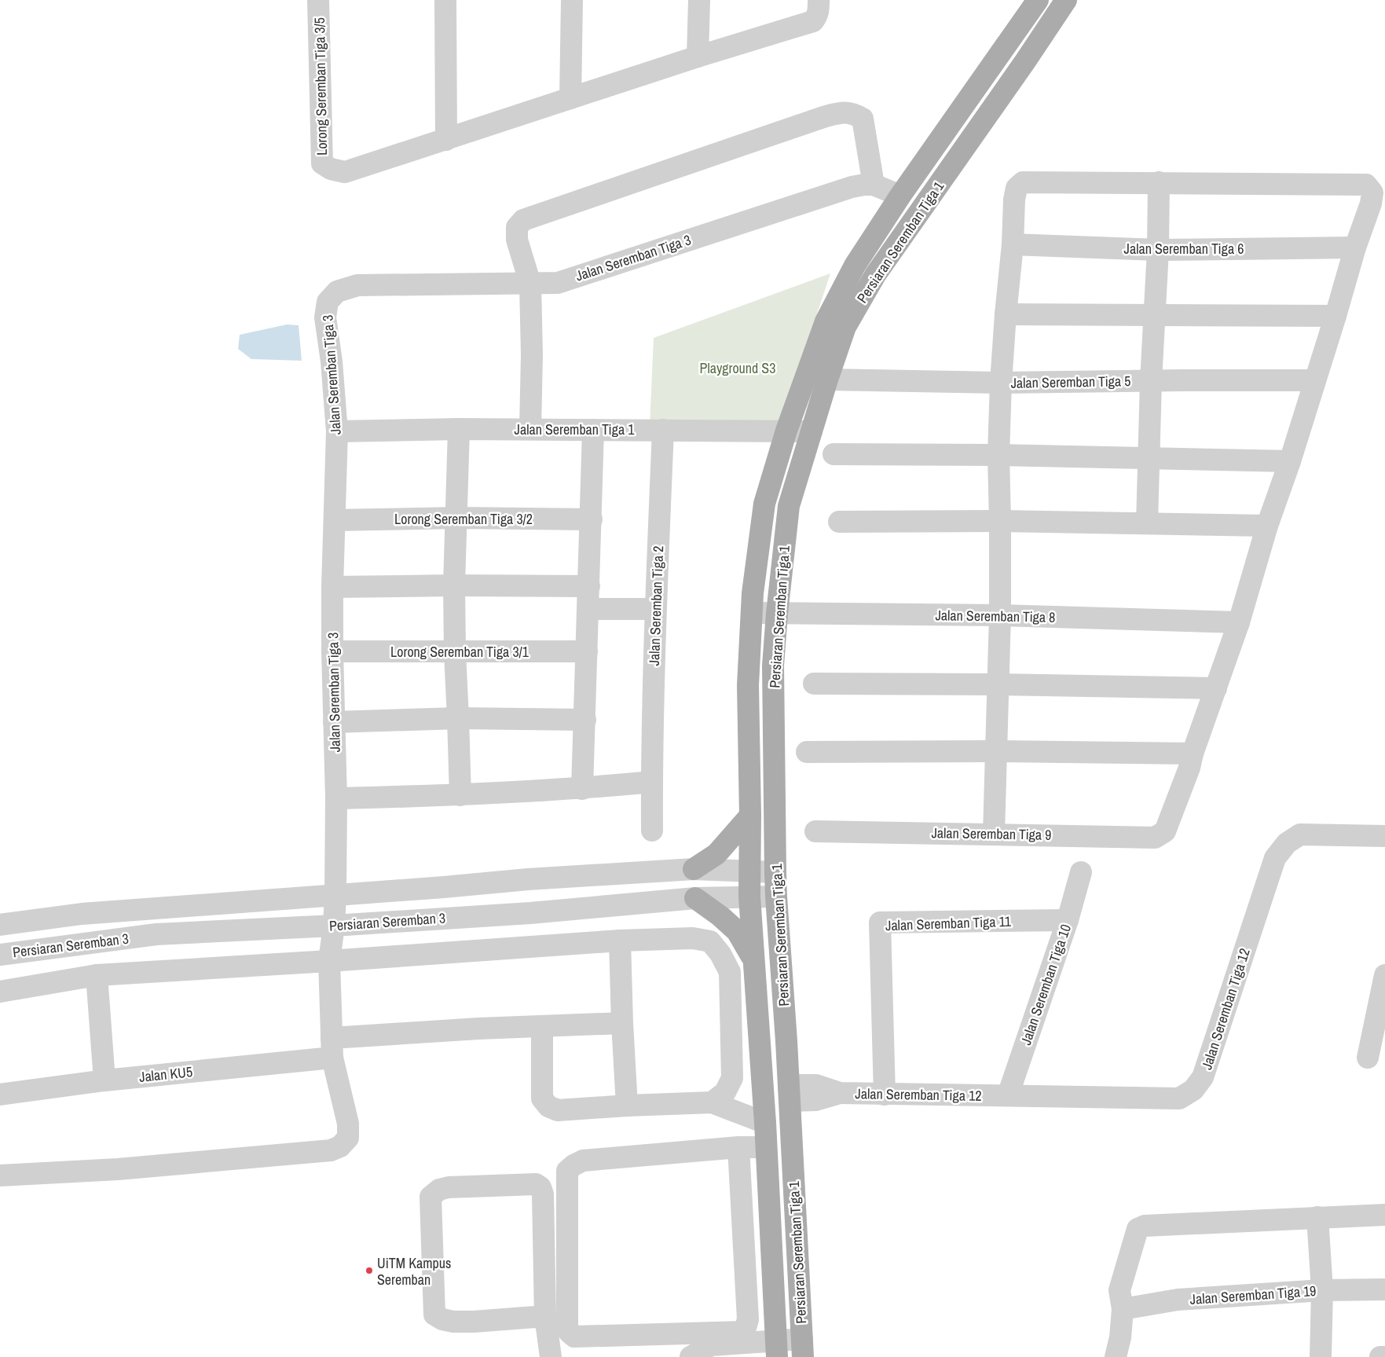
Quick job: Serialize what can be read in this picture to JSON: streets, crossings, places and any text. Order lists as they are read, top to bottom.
{
  "streets": {
    "main road": ["Persiaran Seremban Tiga 1"],
    "street": [
      "Lorong Seremban Tiga 3/5",
      "Jalan Seremban Tiga 6",
      "Jalan Seremban Tiga 3",
      "Jalan Seremban Tiga 5",
      "Jalan Seremban Tiga 1",
      "Lorong Seremban Tiga 3/2",
      "Jalan Seremban Tiga 2",
      "Jalan Seremban Tiga 8",
      "Lorong Seremban Tiga 3/1",
      "Jalan Seremban Tiga 9",
      "Persiaran Seremban 3",
      "Jalan Seremban Tiga 11",
      "Jalan Seremban Tiga 10",
      "Jalan Seremban Tiga 12",
      "Jalan KU5",
      "Jalan Seremban Tiga 19"
    ]
  },
  "crossings": [
    ["Persiaran Seremban Tiga 1", "Jalan Seremban Tiga 3"],
    ["Persiaran Seremban Tiga 1", "Jalan Seremban Tiga 5"],
    ["Persiaran Seremban Tiga 1", "Jalan Seremban Tiga 1"],
    ["Persiaran Seremban Tiga 1", "Jalan Seremban Tiga 8"],
    ["Persiaran Seremban Tiga 1", "Persiaran Seremban 3"],
    ["Persiaran Seremban Tiga 1", "Jalan Seremban Tiga 12"],
    ["Jalan Seremban Tiga 3", "Jalan Seremban Tiga 1"],
    ["Jalan Seremban Tiga 3", "Lorong Seremban Tiga 3/2"],
    ["Jalan Seremban Tiga 3", "Lorong Seremban Tiga 3/1"],
    ["Jalan Seremban Tiga 3", "Persiaran Seremban 3"],
    ["Jalan Seremban Tiga 3", "Jalan KU5"],
    ["Jalan Seremban Tiga 1", "Jalan Seremban Tiga 2"],
    ["Jalan Seremban Tiga 11", "Jalan Seremban Tiga 10"],
    ["Jalan Seremban Tiga 11", "Jalan Seremban Tiga 12"],
    ["Jalan Seremban Tiga 10", "Jalan Seremban Tiga 12"]
  ],
  "parks": ["Playground S3"],
  "places": ["UiTM Kampus Seremban"]
}
